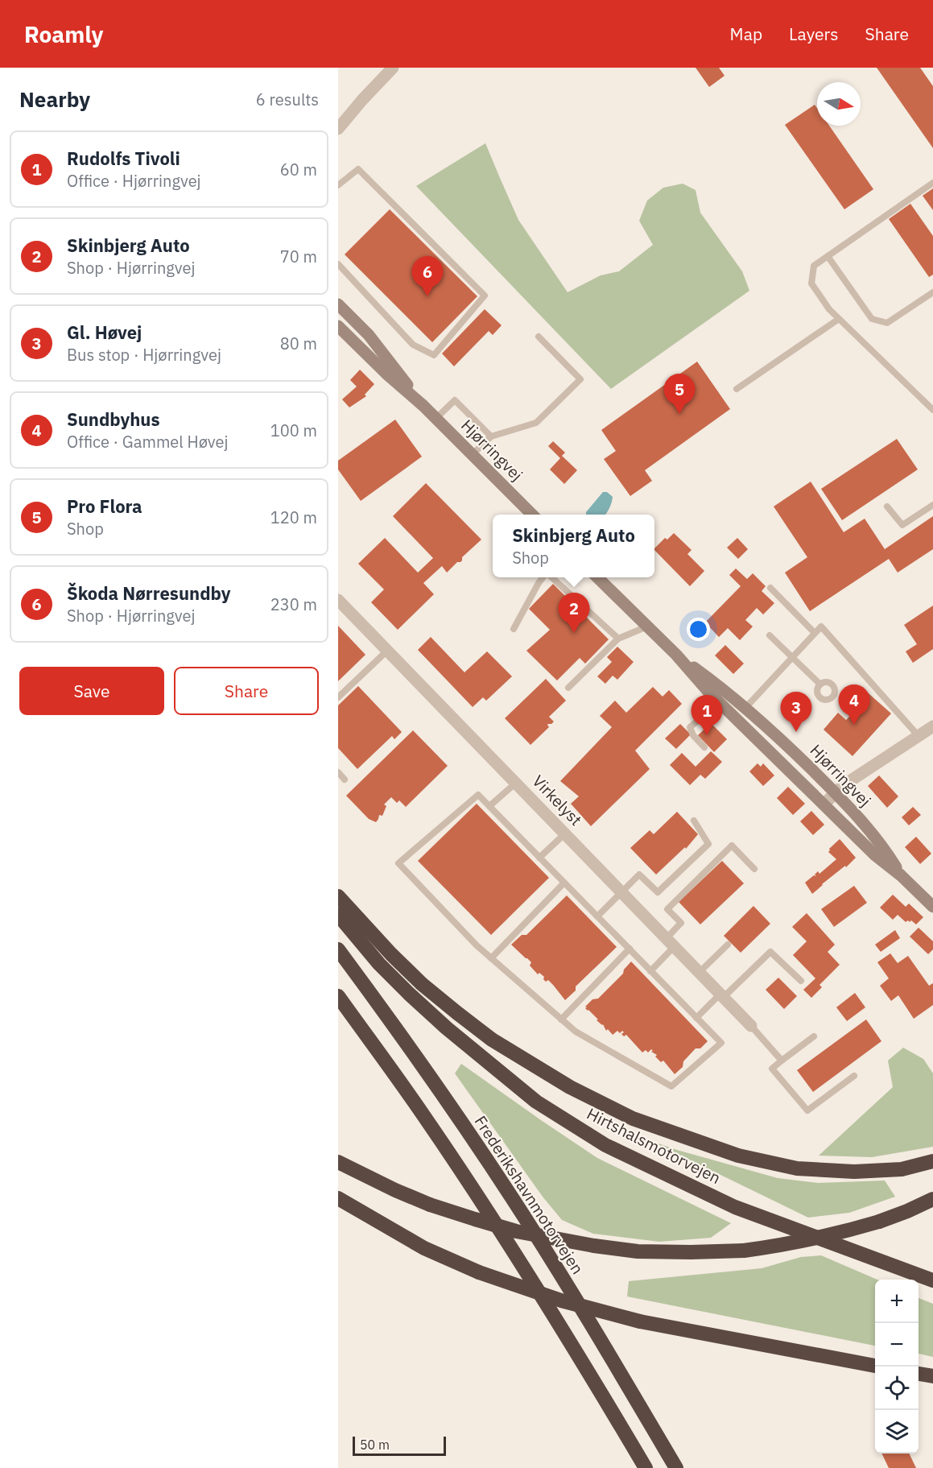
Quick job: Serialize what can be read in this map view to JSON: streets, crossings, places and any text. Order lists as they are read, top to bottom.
{
  "streets": {
    "highway": ["Hirtshalsmotorvejen", "Frederikshavnmotorvejen"],
    "main road": ["Hjørringvej"],
    "street": ["Virkelyst"]
  },
  "scale_bar": "50 m",
  "north": "right",
  "page": {
    "header": "Roamly",
    "nav": ["Map", "Layers", "Share"],
    "heading": ["Nearby", "6 results"],
    "list": [
      {
        "mark": "1",
        "name": "Rudolfs Tivoli",
        "note": "Office · Hjørringvej",
        "value": "60 m"
      },
      {
        "mark": "2",
        "name": "Skinbjerg Auto",
        "note": "Shop · Hjørringvej",
        "value": "70 m"
      },
      {
        "mark": "3",
        "name": "Gl. Høvej",
        "note": "Bus stop · Hjørringvej",
        "value": "80 m"
      },
      {
        "mark": "4",
        "name": "Sundbyhus",
        "note": "Office · Gammel Høvej",
        "value": "100 m"
      },
      {
        "mark": "5",
        "name": "Pro Flora",
        "note": "Shop",
        "value": "120 m"
      },
      {
        "mark": "6",
        "name": "Škoda Nørresundby",
        "note": "Shop · Hjørringvej",
        "value": "230 m"
      }
    ],
    "pins": [
      "6",
      "5",
      "2",
      "4",
      "3",
      "1"
    ],
    "popup": ["Skinbjerg Auto", "Shop"],
    "buttons": ["Save", "Share"],
    "map_buttons": ["+", "−"],
    "scale": "50 m"
  }
}
